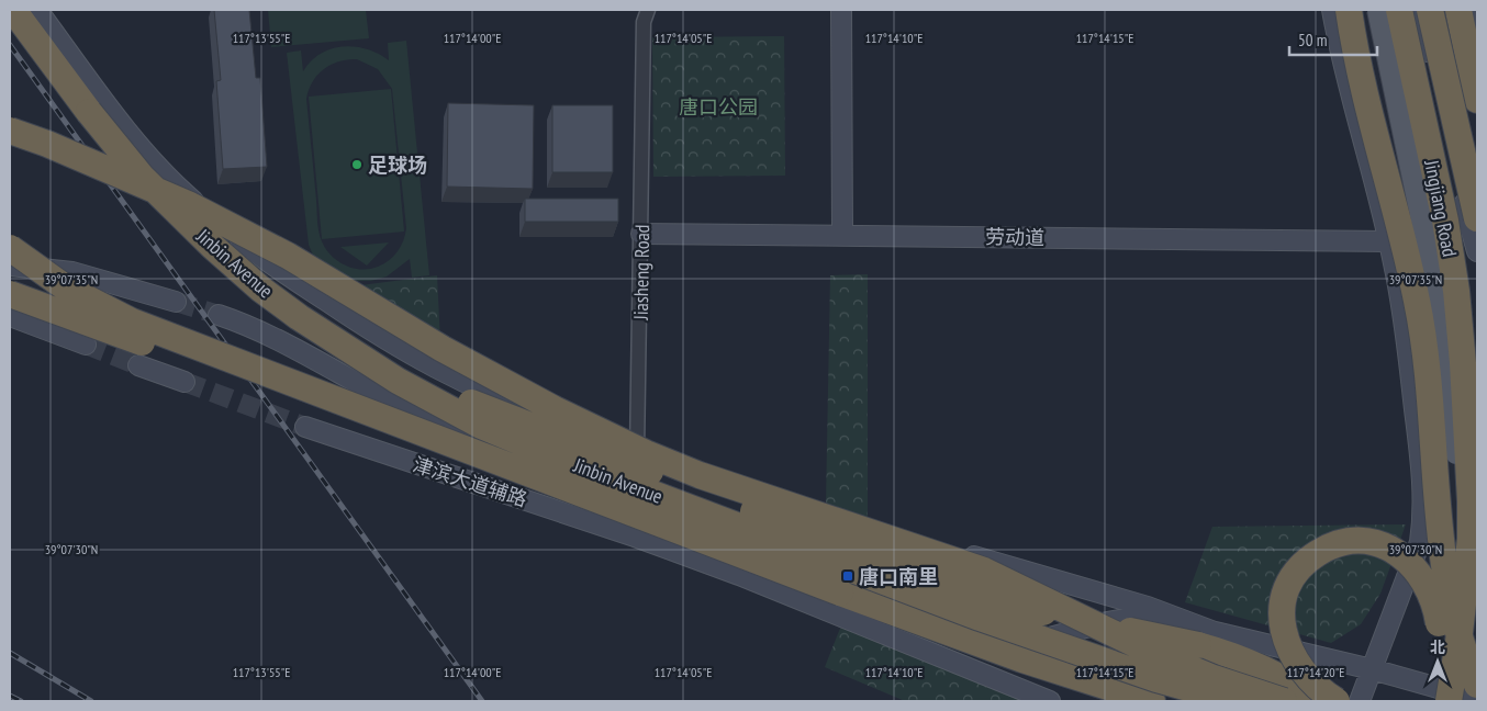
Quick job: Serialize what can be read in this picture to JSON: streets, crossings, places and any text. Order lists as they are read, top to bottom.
{
  "streets": {
    "highway": ["Jingjiang Road", "Jinbin Avenue"],
    "main road": ["劳动道", "津滨大道辅路"],
    "street": ["Jiasheng Road"]
  },
  "crossings": [
    ["劳动道", "Jiasheng Road"],
    ["Jiasheng Road", "津滨大道辅路"]
  ],
  "parks": ["唐口公园"],
  "places": {
    "other": ["足球场"],
    "transit": ["唐口南里"]
  },
  "scale_bar": "50 m",
  "north": "top",
  "coordinates": [
    "117°13'55\"E",
    "117°14'00\"E",
    "117°14'05\"E",
    "117°14'10\"E",
    "117°14'15\"E",
    "39°07'35\"N",
    "39°07'30\"N",
    "117°14'20\"E"
  ]
}
